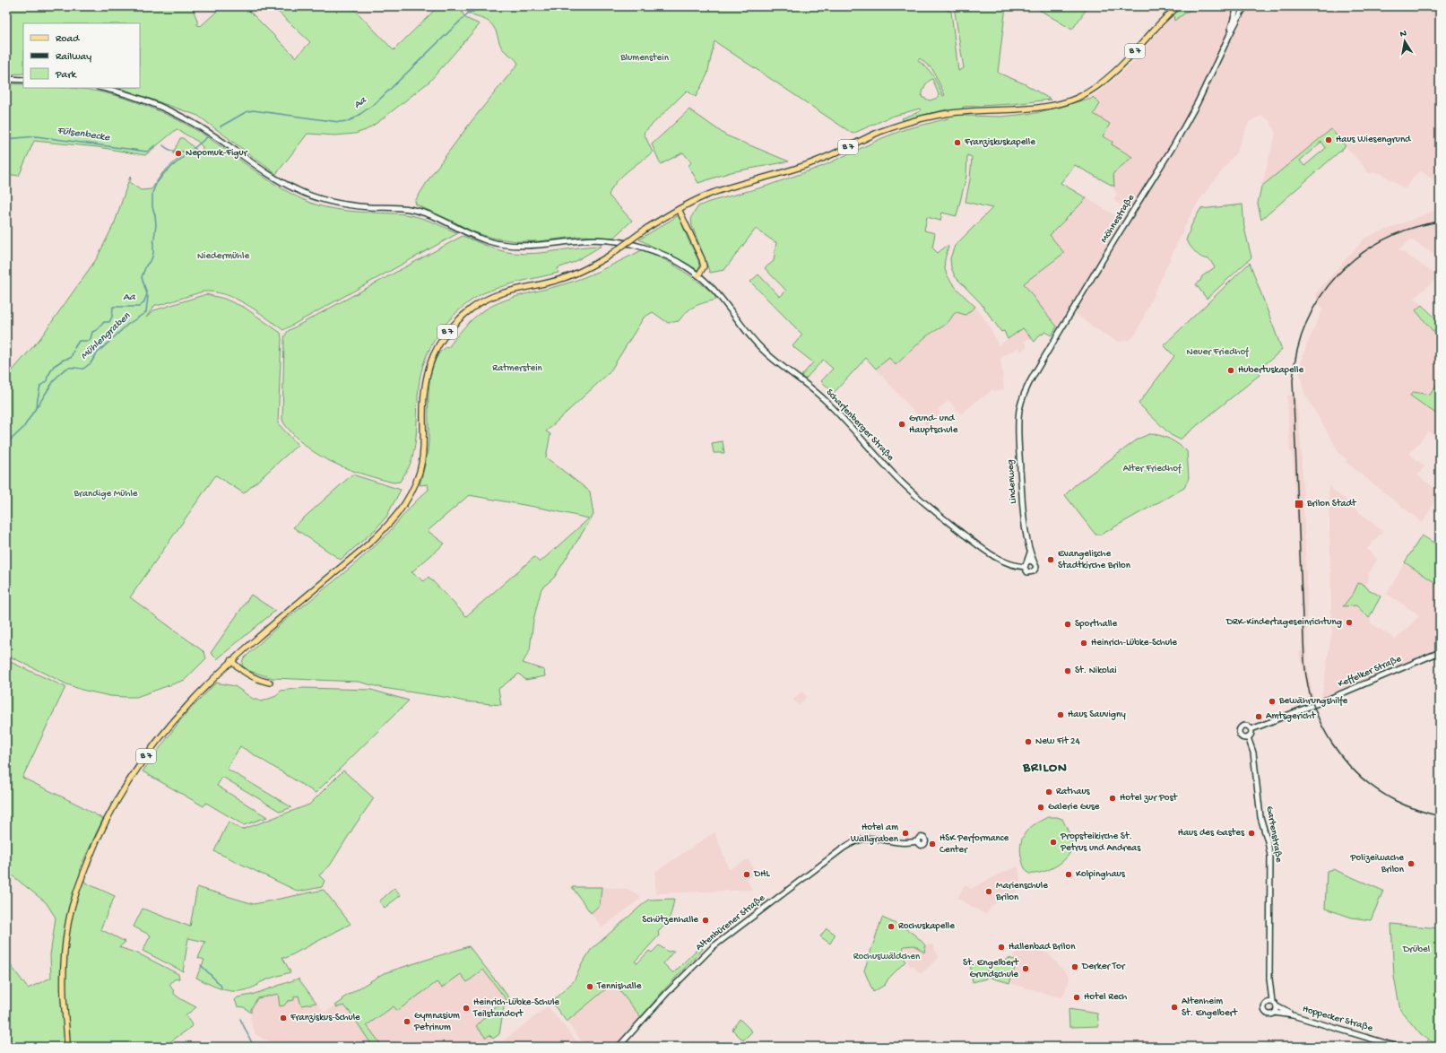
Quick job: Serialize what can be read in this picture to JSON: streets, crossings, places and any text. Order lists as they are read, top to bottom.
{
  "streets": {
    "main road": ["B 7"],
    "street": [
      "Möhnestraße",
      "Scharfenberger Straße",
      "Lindenweg",
      "Keffelker Straße",
      "Gartenstraße",
      "Altenbürener Straße",
      "Hoppecker Straße"
    ]
  },
  "crossings": [
    ["Möhnestraße", "Lindenweg"],
    ["Scharfenberger Straße", "Lindenweg"],
    ["Keffelker Straße", "Gartenstraße"],
    ["Gartenstraße", "Hoppecker Straße"]
  ],
  "districts": ["BRILON"],
  "water": ["Aa", "Fülsenbecke", "Mühlengraben"],
  "parks": [
    "Blumenstein",
    "Niedermühle",
    "Neuer Friedhof",
    "Ratmerstein",
    "Alter Friedhof",
    "Brandige Mühle",
    "Drübel",
    "Rochuswäldchen"
  ],
  "places": {
    "other": [
      "Haus Wiesengrund",
      "Franziskuskapelle",
      "Nepomuk-Figur",
      "Hubertuskapelle",
      "Grund- und Hauptschule",
      "Evangelische Stadtkirche Brilon",
      "DRK-Kindertageseinrichtung",
      "Sporthalle",
      "Heinrich-Lübke-Schule",
      "St. Nikolai",
      "Bewährungshilfe",
      "Haus Sauvigny",
      "Amtsgericht",
      "New Fit 24",
      "Rathaus",
      "Hotel zur Post",
      "Galerie Guse",
      "Hotel am Wallgraben",
      "Haus des Gastes",
      "Propsteikirche St. Petrus und Andreas",
      "HSK Performance Center",
      "Polizeiwache Brilon",
      "DHL",
      "Kolpinghaus",
      "Marienschule Brilon",
      "Schützenhalle",
      "Rochuskapelle",
      "Hallenbad Brilon",
      "Derker Tor",
      "St. Engelbert Grundschule",
      "Tennishalle",
      "Hotel Rech",
      "Altenheim St. Engelbert",
      "Heinrich-Lübke-Schule Teilstandort",
      "Franziskus-Schule",
      "Gymnasium Petrinum"
    ],
    "transit": ["Brilon Stadt"]
  },
  "legend": ["Road", "Railway", "Park"],
  "north": "top"
}
